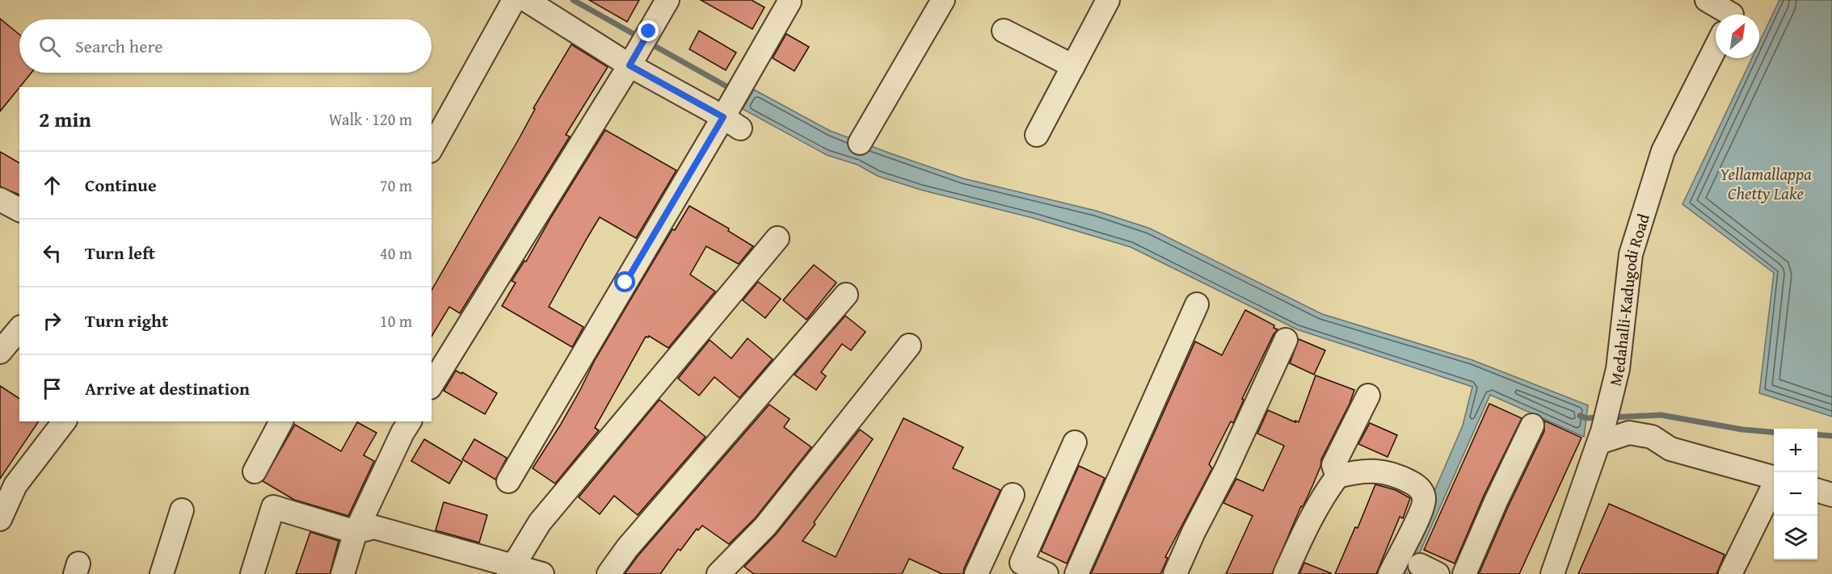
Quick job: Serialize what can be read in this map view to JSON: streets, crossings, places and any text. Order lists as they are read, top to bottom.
{
  "streets": {
    "street": ["Medahalli-Kadugodi Road"]
  },
  "water": ["Yellamallappa Chetty Lake"],
  "north": "top right",
  "page": {
    "search": "Search here",
    "heading": ["2 min", "Walk · 120 m"],
    "list": [
      ["Continue", "70 m"],
      ["Turn left", "40 m"],
      ["Turn right", "10 m"],
      "Arrive at destination"
    ],
    "map_buttons": ["+", "−"]
  }
}
